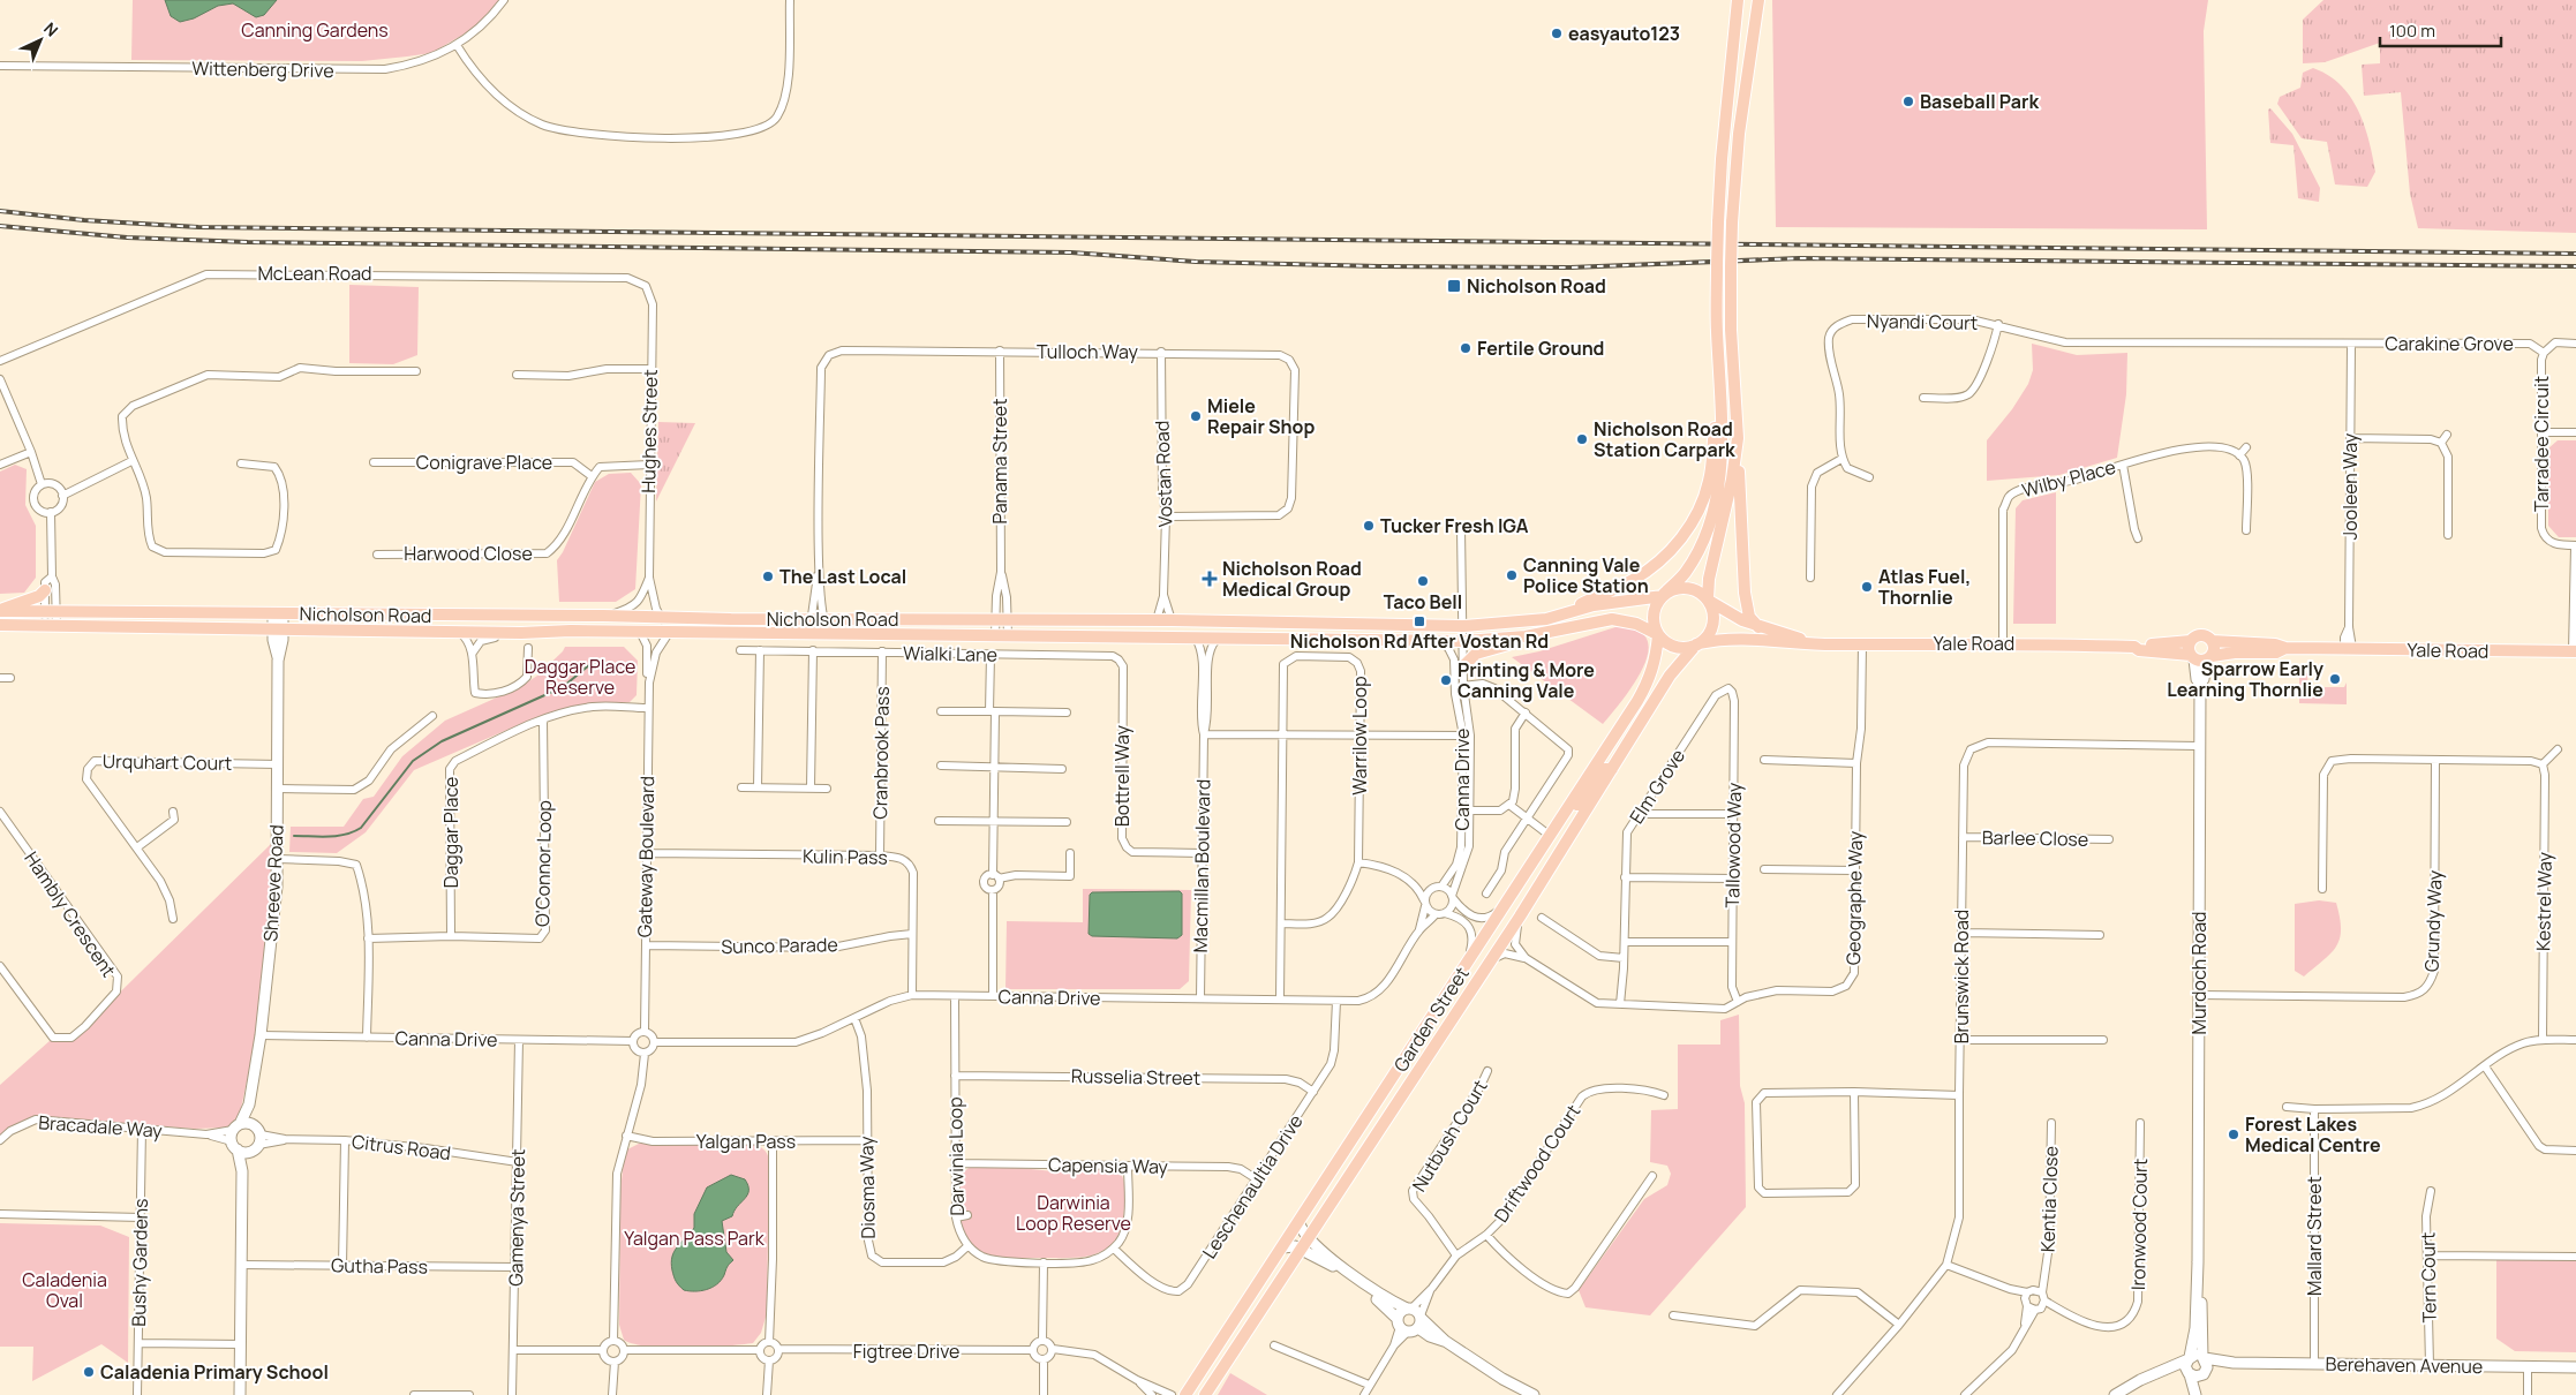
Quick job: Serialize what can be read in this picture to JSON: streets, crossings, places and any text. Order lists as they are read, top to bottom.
{
  "streets": {
    "main road": ["Nicholson Road", "Yale Road", "Garden Street"],
    "street": [
      "Wittenberg Drive",
      "McLean Road",
      "Nyandi Court",
      "Carakine Grove",
      "Tulloch Way",
      "Hughes Street",
      "Tarradee Circuit",
      "Panama Street",
      "Conigrave Place",
      "Vostan Road",
      "Wilby Place",
      "Jooleen Way",
      "Harwood Close",
      "Wialki Lane",
      "Warrilow Loop",
      "Cranbrook Pass",
      "Urquhart Court",
      "Bottrell Way",
      "Canna Drive",
      "Elm Grove",
      "Daggar Place",
      "Barlee Close",
      "Tallowood Way",
      "Gateway Boulevard",
      "Kulin Pass",
      "O'Connor Loop",
      "Macmillan Boulevard",
      "Shreeve Road",
      "Geographe Way",
      "Kestrel Way",
      "Hambly Crescent",
      "Grundy Way",
      "Sunco Parade",
      "Murdoch Road",
      "Brunswick Road",
      "Russelia Street",
      "Bracadale Way",
      "Nutbush Court",
      "Yalgan Pass",
      "Citrus Road",
      "Darwinia Loop",
      "Driftwood Court",
      "Capensia Way",
      "Leschenaultia Drive",
      "Diosma Way",
      "Kentia Close",
      "Gamenya Street",
      "Ironwood Court",
      "Mallard Street",
      "Bushy Gardens",
      "Gutha Pass",
      "Tern Court",
      "Figtree Drive",
      "Berehaven Avenue"
    ]
  },
  "crossings": [
    ["McLean Road", "Hughes Street"],
    ["Nyandi Court", "Carakine Grove"],
    ["Nyandi Court", "Jooleen Way"],
    ["Carakine Grove", "Tarradee Circuit"],
    ["Carakine Grove", "Jooleen Way"],
    ["Tulloch Way", "Panama Street"],
    ["Tulloch Way", "Vostan Road"],
    ["Tulloch Way", "Nicholson Road"],
    ["Hughes Street", "Nicholson Road"],
    ["Panama Street", "Nicholson Road"],
    ["Conigrave Place", "Harwood Close"],
    ["Vostan Road", "Nicholson Road"],
    ["Wilby Place", "Yale Road"],
    ["Jooleen Way", "Yale Road"],
    ["Nicholson Road", "Yale Road"],
    ["Nicholson Road", "Canna Drive"],
    ["Nicholson Road", "Gateway Boulevard"],
    ["Nicholson Road", "Macmillan Boulevard"],
    ["Nicholson Road", "Shreeve Road"],
    ["Nicholson Road", "Garden Street"],
    ["Yale Road", "Geographe Way"],
    ["Yale Road", "Murdoch Road"],
    ["Yale Road", "Garden Street"],
    ["Wialki Lane", "Cranbrook Pass"],
    ["Wialki Lane", "Bottrell Way"],
    ["Warrilow Loop", "Canna Drive"],
    ["Cranbrook Pass", "Kulin Pass"],
    ["Urquhart Court", "Shreeve Road"],
    ["Bottrell Way", "Macmillan Boulevard"],
    ["Canna Drive", "Gateway Boulevard"],
    ["Canna Drive", "Kulin Pass"],
    ["Canna Drive", "Macmillan Boulevard"],
    ["Canna Drive", "Shreeve Road"],
    ["Canna Drive", "Darwinia Loop"],
    ["Canna Drive", "Leschenaultia Drive"],
    ["Canna Drive", "Diosma Way"],
    ["Canna Drive", "Gamenya Street"],
    ["Elm Grove", "Tallowood Way"],
    ["Elm Grove", "Geographe Way"],
    ["Daggar Place", "Gateway Boulevard"],
    ["Daggar Place", "O'Connor Loop"],
    ["Barlee Close", "Brunswick Road"],
    ["Tallowood Way", "Geographe Way"],
    ["Gateway Boulevard", "Kulin Pass"],
    ["Gateway Boulevard", "Sunco Parade"],
    ["Kulin Pass", "Sunco Parade"],
    ["Shreeve Road", "Bracadale Way"],
    ["Shreeve Road", "Citrus Road"],
    ["Shreeve Road", "Gutha Pass"],
    ["Geographe Way", "Garden Street"],
    ["Grundy Way", "Murdoch Road"],
    ["Murdoch Road", "Brunswick Road"],
    ["Murdoch Road", "Berehaven Avenue"],
    ["Brunswick Road", "Ironwood Court"],
    ["Russelia Street", "Darwinia Loop"],
    ["Russelia Street", "Leschenaultia Drive"],
    ["Bracadale Way", "Bushy Gardens"],
    ["Nutbush Court", "Driftwood Court"],
    ["Yalgan Pass", "Diosma Way"],
    ["Citrus Road", "Gamenya Street"],
    ["Darwinia Loop", "Capensia Way"],
    ["Darwinia Loop", "Diosma Way"],
    ["Capensia Way", "Leschenaultia Drive"],
    ["Kentia Close", "Ironwood Court"],
    ["Gamenya Street", "Gutha Pass"],
    ["Mallard Street", "Berehaven Avenue"],
    ["Tern Court", "Berehaven Avenue"]
  ],
  "parks": [
    "Canning Gardens",
    "Daggar Place Reserve",
    "Darwinia Loop Reserve",
    "Yalgan Pass Park",
    "Caladenia Oval"
  ],
  "places": {
    "other": [
      "easyauto123",
      "Baseball Park",
      "Fertile Ground",
      "Miele Repair Shop",
      "Nicholson Road Station Carpark",
      "Tucker Fresh IGA",
      "Canning Vale Police Station",
      "The Last Local",
      "Taco Bell",
      "Atlas Fuel, Thornlie",
      "Sparrow Early Learning Thornlie",
      "Printing & More Canning Vale",
      "Forest Lakes Medical Centre",
      "Caladenia Primary School"
    ],
    "transit": ["Nicholson Road", "Nicholson Rd After Vostan Rd"],
    "health": ["Nicholson Road Medical Group"]
  },
  "scale_bar": "100 m",
  "north": "top right"
}
